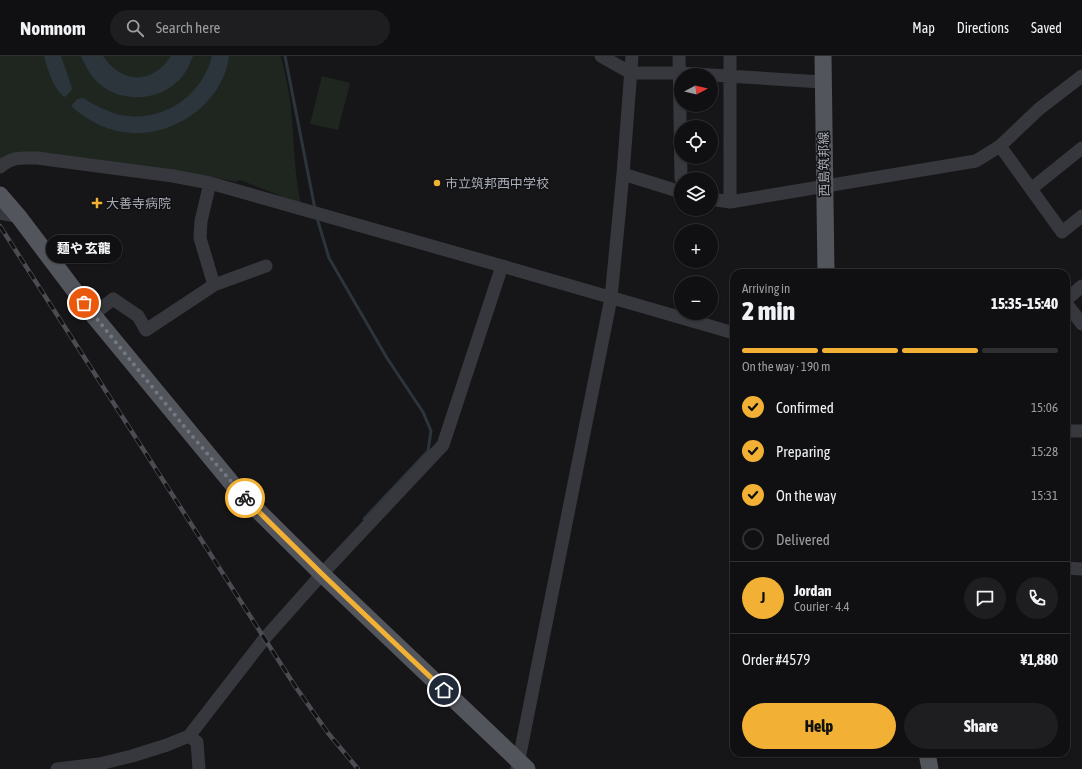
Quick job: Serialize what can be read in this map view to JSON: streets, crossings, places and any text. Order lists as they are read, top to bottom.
{
  "streets": {
    "main road": ["西島筑邦線"]
  },
  "places": {
    "other": ["市立筑邦西中学校", "麺や 玄龍"],
    "health": ["大善寺病院"]
  },
  "north": "right",
  "page": {
    "header": "Nomnom",
    "search": "Search here",
    "nav": ["Map", "Directions", "Saved"],
    "map_buttons": ["+", "−"],
    "bubble": "麺や 玄龍",
    "heading": ["2 min", "Arriving in", "15:35–15:40"],
    "panel": [
      "Jordan",
      "Courier · 4.4",
      "Order #4579",
      "¥1,880"
    ],
    "bar": "On the way · 190 m",
    "list": [
      ["Confirmed", "15:06"],
      ["Preparing", "15:28"],
      ["On the way", "15:31"],
      "Delivered"
    ],
    "round": "J",
    "buttons": ["Help", "Share"]
  }
}
